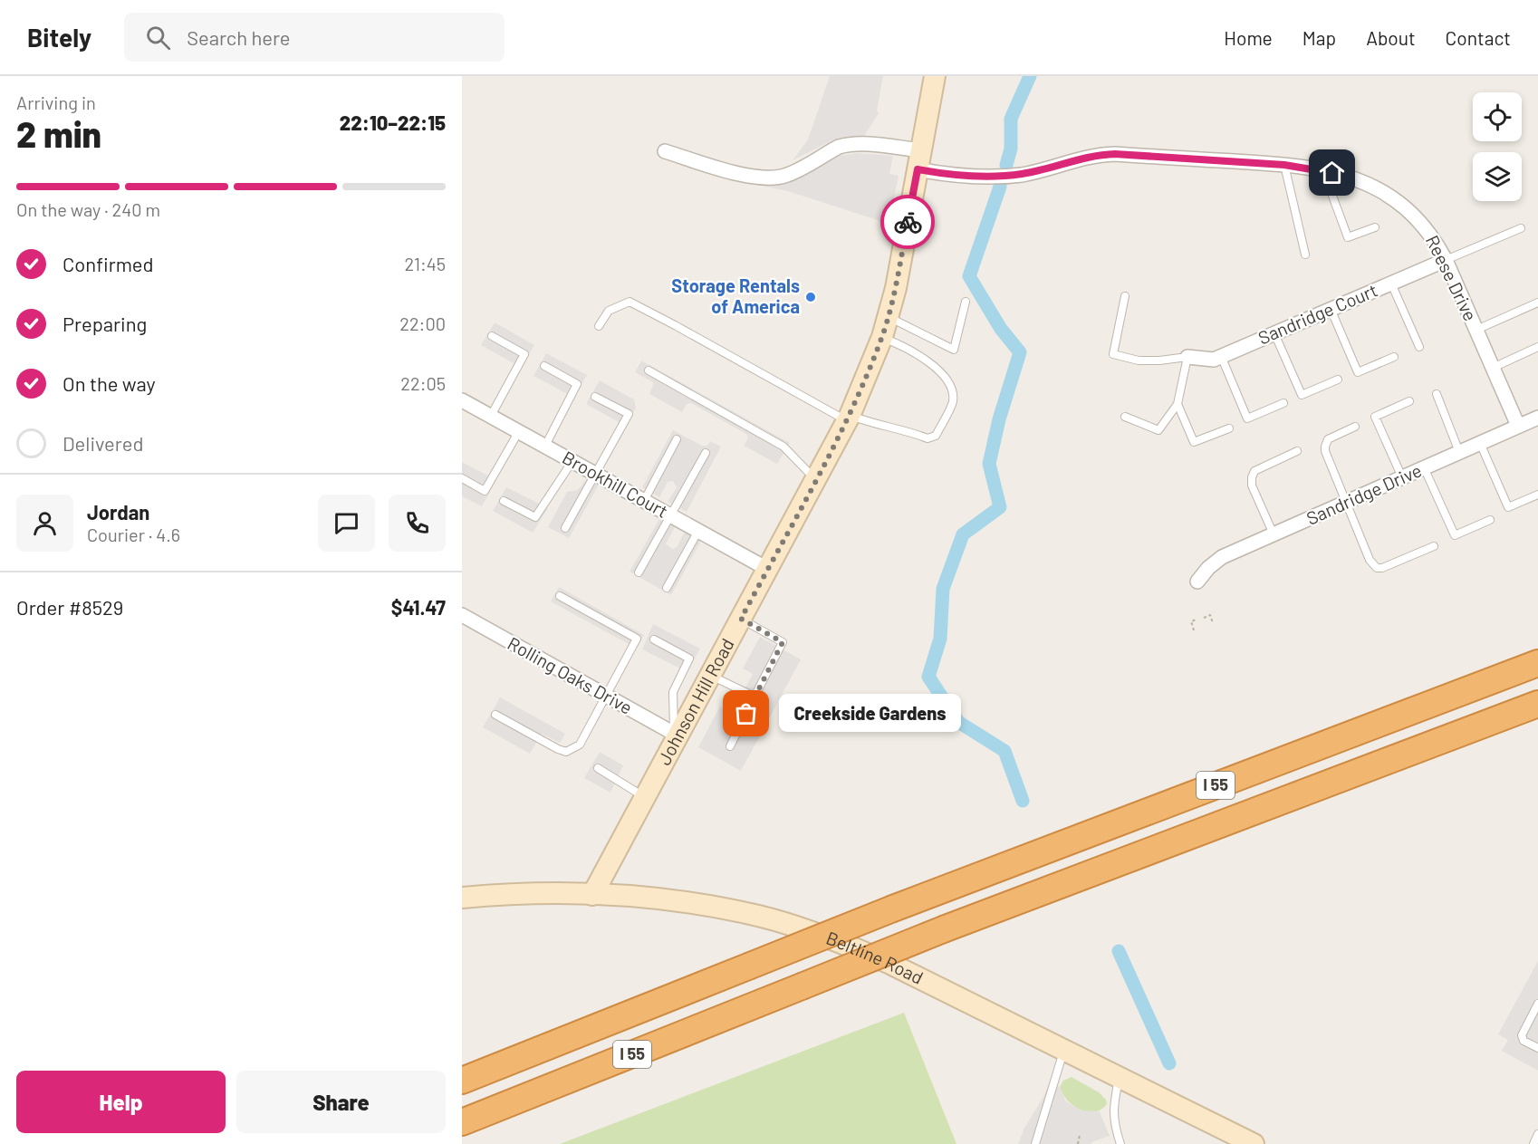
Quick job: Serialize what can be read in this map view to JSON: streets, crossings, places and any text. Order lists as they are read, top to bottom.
{
  "streets": {
    "highway": ["I 55"],
    "street": [
      "Reese Drive",
      "Sandridge Court",
      "Brookhill Court",
      "Sandridge Drive",
      "Rolling Oaks Drive",
      "Johnson Hill Road",
      "Beltline Road"
    ]
  },
  "crossings": [
    ["Reese Drive", "Sandridge Court"],
    ["Reese Drive", "Sandridge Drive"],
    ["Reese Drive", "Johnson Hill Road"],
    ["Brookhill Court", "Johnson Hill Road"],
    ["Rolling Oaks Drive", "Johnson Hill Road"],
    ["Johnson Hill Road", "Beltline Road"]
  ],
  "places": ["Storage Rentals of America", "Creekside Gardens"],
  "page": {
    "header": "Bitely",
    "search": "Search here",
    "nav": [
      "Home",
      "Map",
      "About",
      "Contact"
    ],
    "heading": ["2 min", "Arriving in", "22:10–22:15"],
    "panel": [
      "Jordan",
      "Courier · 4.6",
      "Order #8529",
      "$41.47"
    ],
    "bar": "On the way · 240 m",
    "list": [
      ["Confirmed", "21:45"],
      ["Preparing", "22:00"],
      ["On the way", "22:05"],
      "Delivered"
    ],
    "bubble": "Creekside Gardens",
    "buttons": ["Help", "Share"]
  }
}
